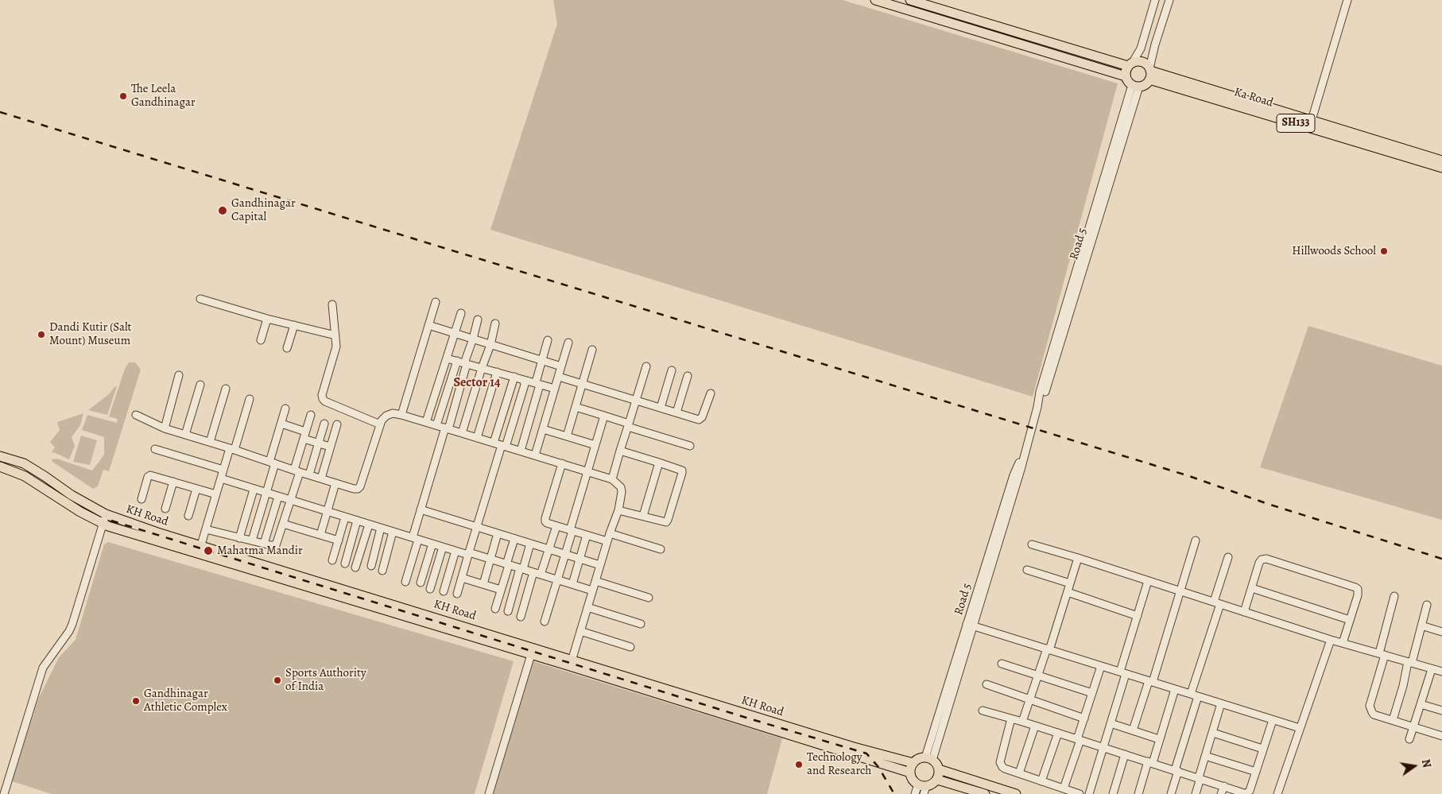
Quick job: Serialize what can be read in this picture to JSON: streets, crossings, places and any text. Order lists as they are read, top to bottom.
{
  "streets": {
    "main road": ["Ka Road", "SH133", "KH Road"],
    "street": ["Road 5"]
  },
  "crossings": [
    ["Ka Road", "SH133"],
    ["Ka Road", "Road 5"],
    ["SH133", "Road 5"],
    ["Road 5", "KH Road"]
  ],
  "districts": ["Sector 14"],
  "places": [
    "The Leela Gandhinagar",
    "Gandhinagar Capital",
    "Hillwoods School",
    "Dandi Kutir (Salt Mount) Museum",
    "Mahatma Mandir",
    "Sports Authority of India",
    "Gandhinagar Athletic Complex",
    "Technology and Research"
  ],
  "north": "right"
}
